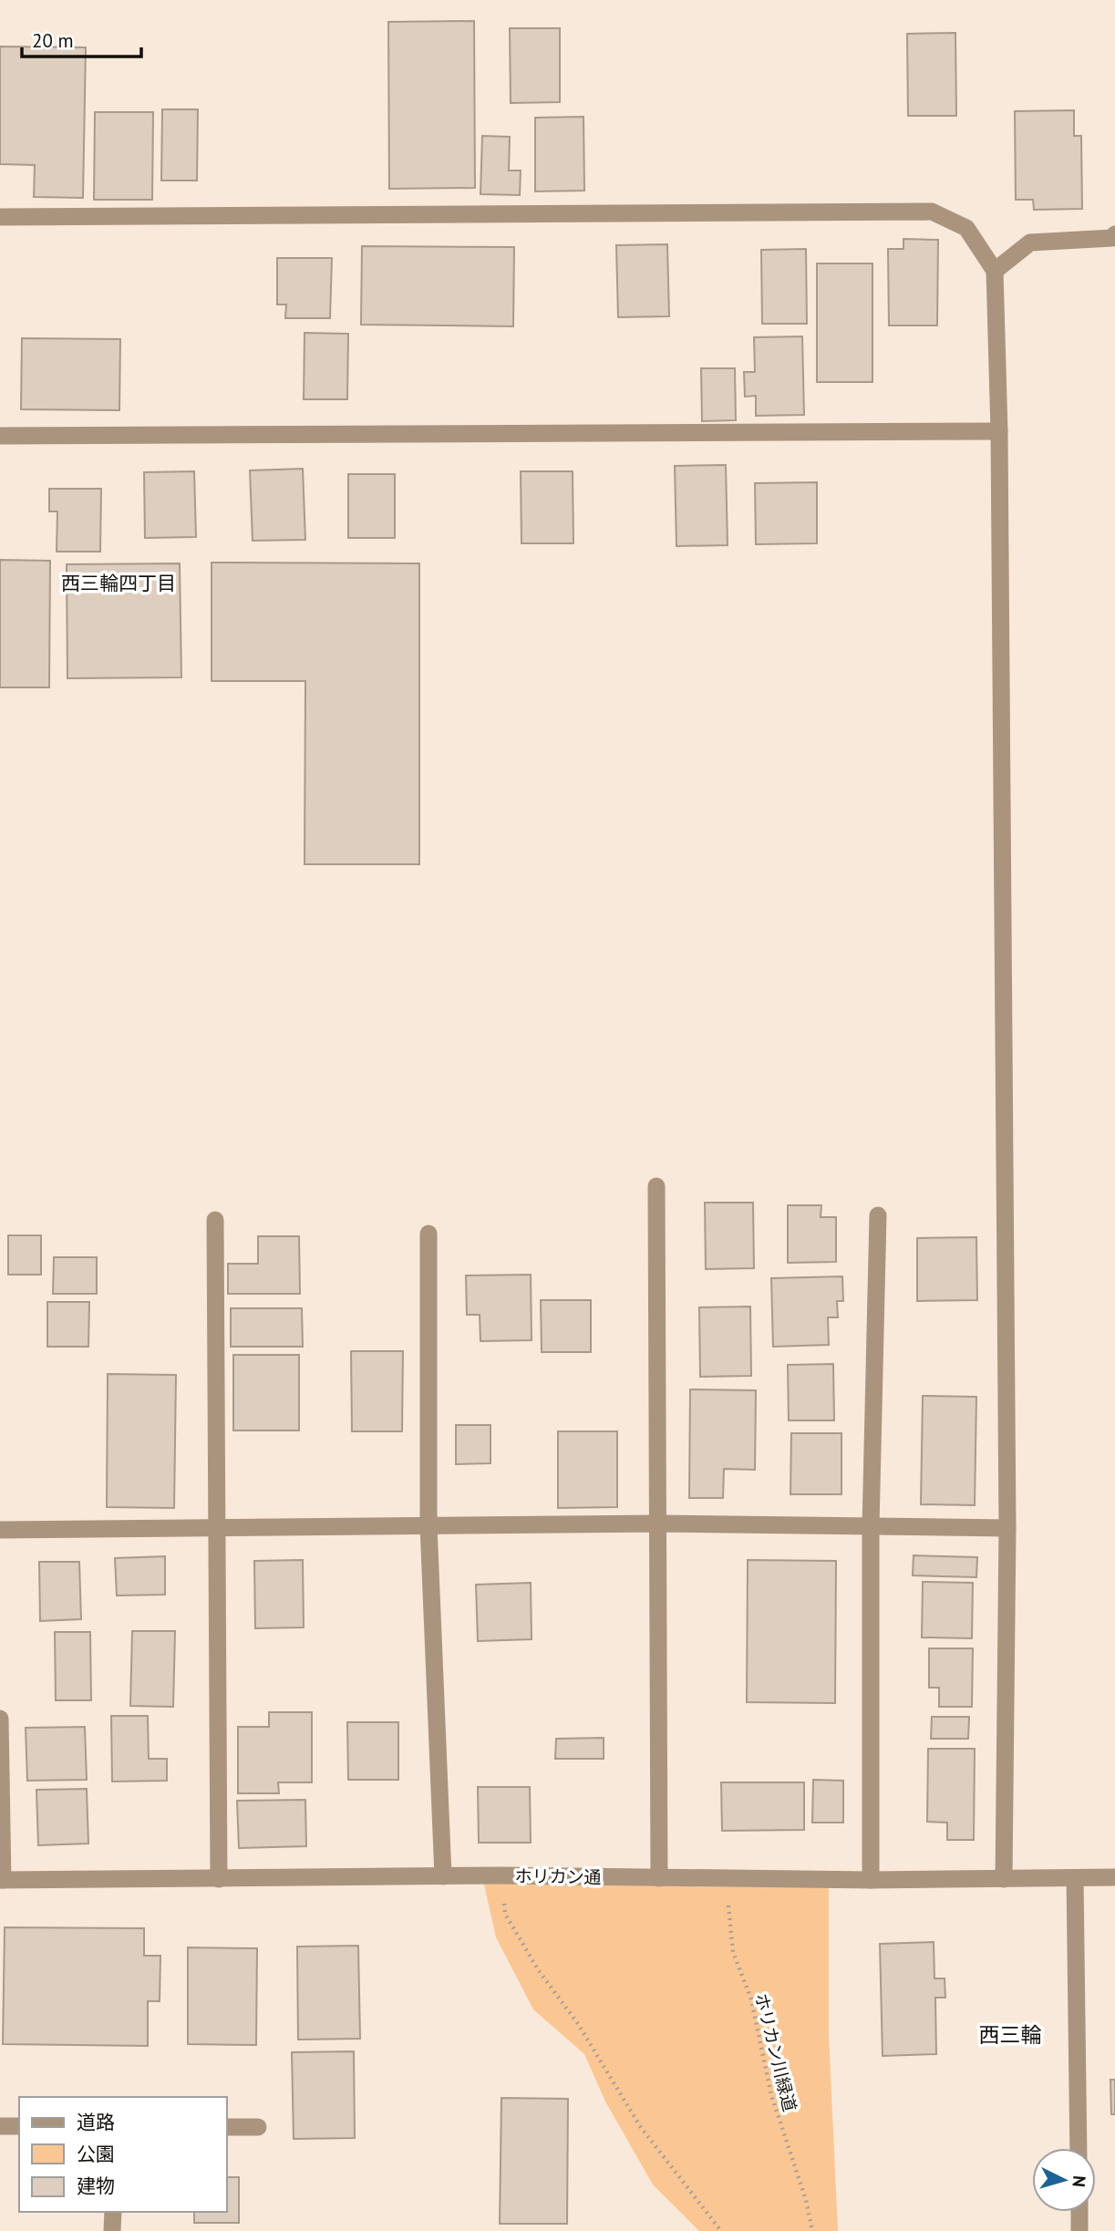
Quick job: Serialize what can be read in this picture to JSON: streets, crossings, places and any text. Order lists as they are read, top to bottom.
{
  "streets": {
    "street": ["ホリカン通"],
    "path": ["ホリカン川緑道"]
  },
  "crossings": [
    ["ホリカン通", "ホリカン川緑道"]
  ],
  "districts": ["西三輪四丁目", "西三輪"],
  "legend": ["道路", "公園", "建物"],
  "scale_bar": "20 m",
  "north": "right"
}
